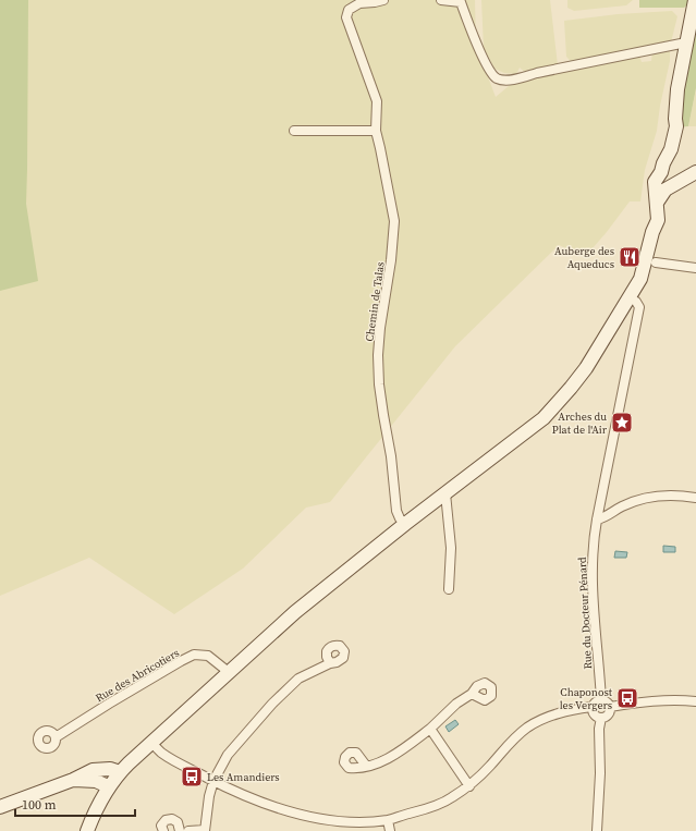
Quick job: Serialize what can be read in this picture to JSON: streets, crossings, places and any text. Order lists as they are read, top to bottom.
{
  "streets": {
    "street": ["Chemin de Talas", "Rue du Docteur Pénard", "Rue des Abricotiers"]
  },
  "places": {
    "restaurant": ["Auberge des Aqueducs"],
    "place": ["Arches du Plat de l'Air"],
    "bus stop": ["Chaponost les Vergers", "Les Amandiers"]
  },
  "scale_bar": "100 m"
}
